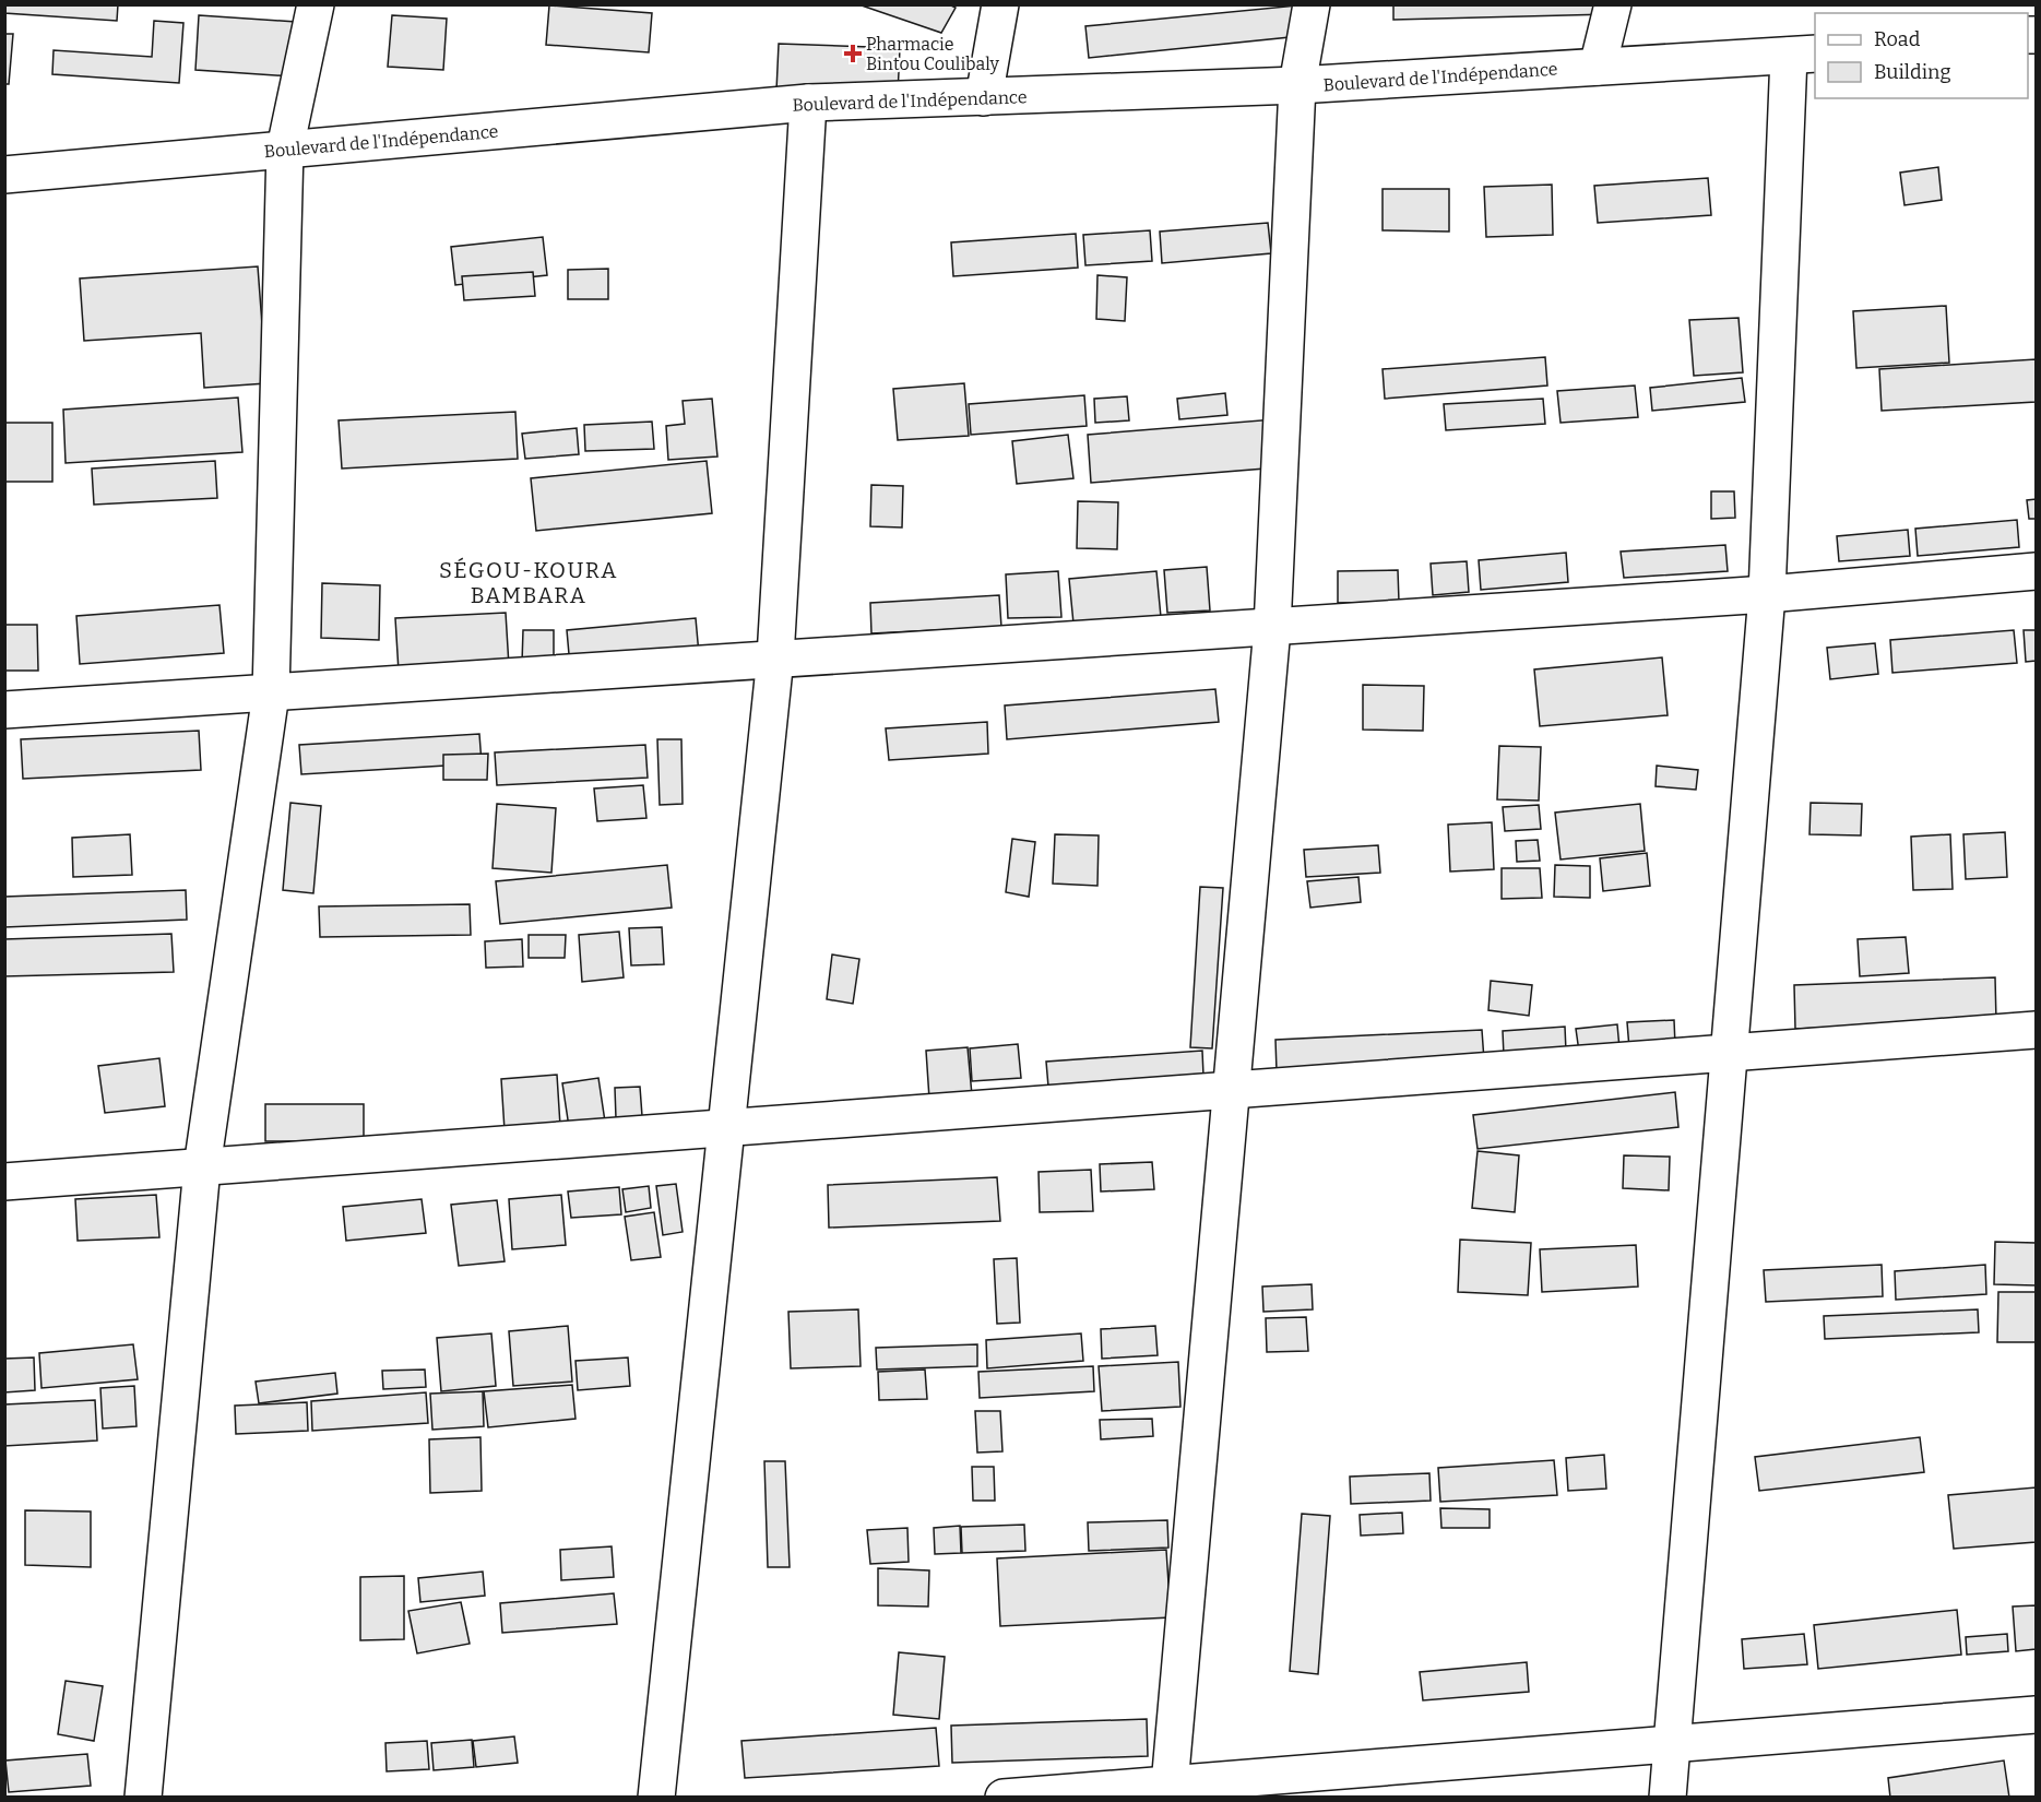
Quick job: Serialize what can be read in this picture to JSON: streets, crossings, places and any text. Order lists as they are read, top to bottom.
{
  "streets": {
    "main road": ["Boulevard de l'Indépendance"]
  },
  "districts": ["SÉGOU-KOURA BAMBARA"],
  "places": {
    "health": ["Pharmacie Bintou Coulibaly"]
  },
  "legend": ["Road", "Building"]
}
